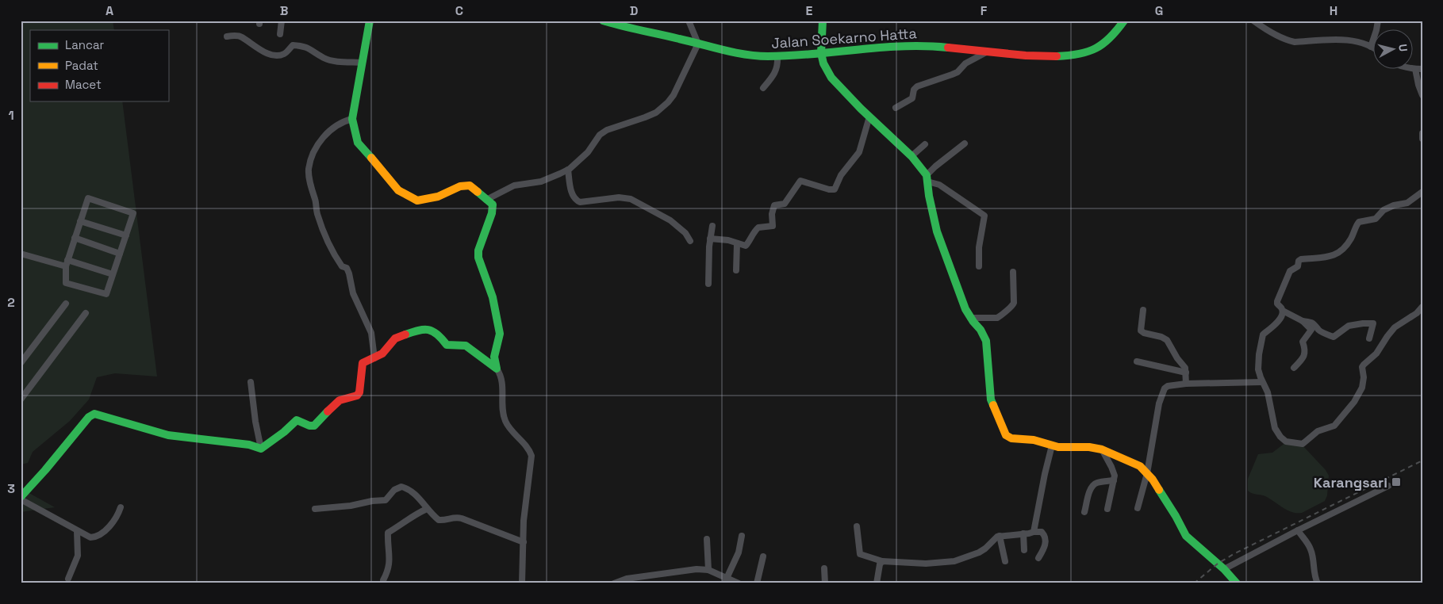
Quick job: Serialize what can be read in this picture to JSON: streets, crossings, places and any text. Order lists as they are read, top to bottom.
{
  "streets": {
    "street": ["Jalan Soekarno Hatta"]
  },
  "places": {
    "transit": ["Karangsari"]
  },
  "legend": ["Lancar", "Padat", "Macet"],
  "north": "right",
  "grid": {
    "columns": [
      "A",
      "B",
      "C",
      "D",
      "E",
      "F",
      "G",
      "H"
    ],
    "rows": ["1", "2", "3"]
  }
}
